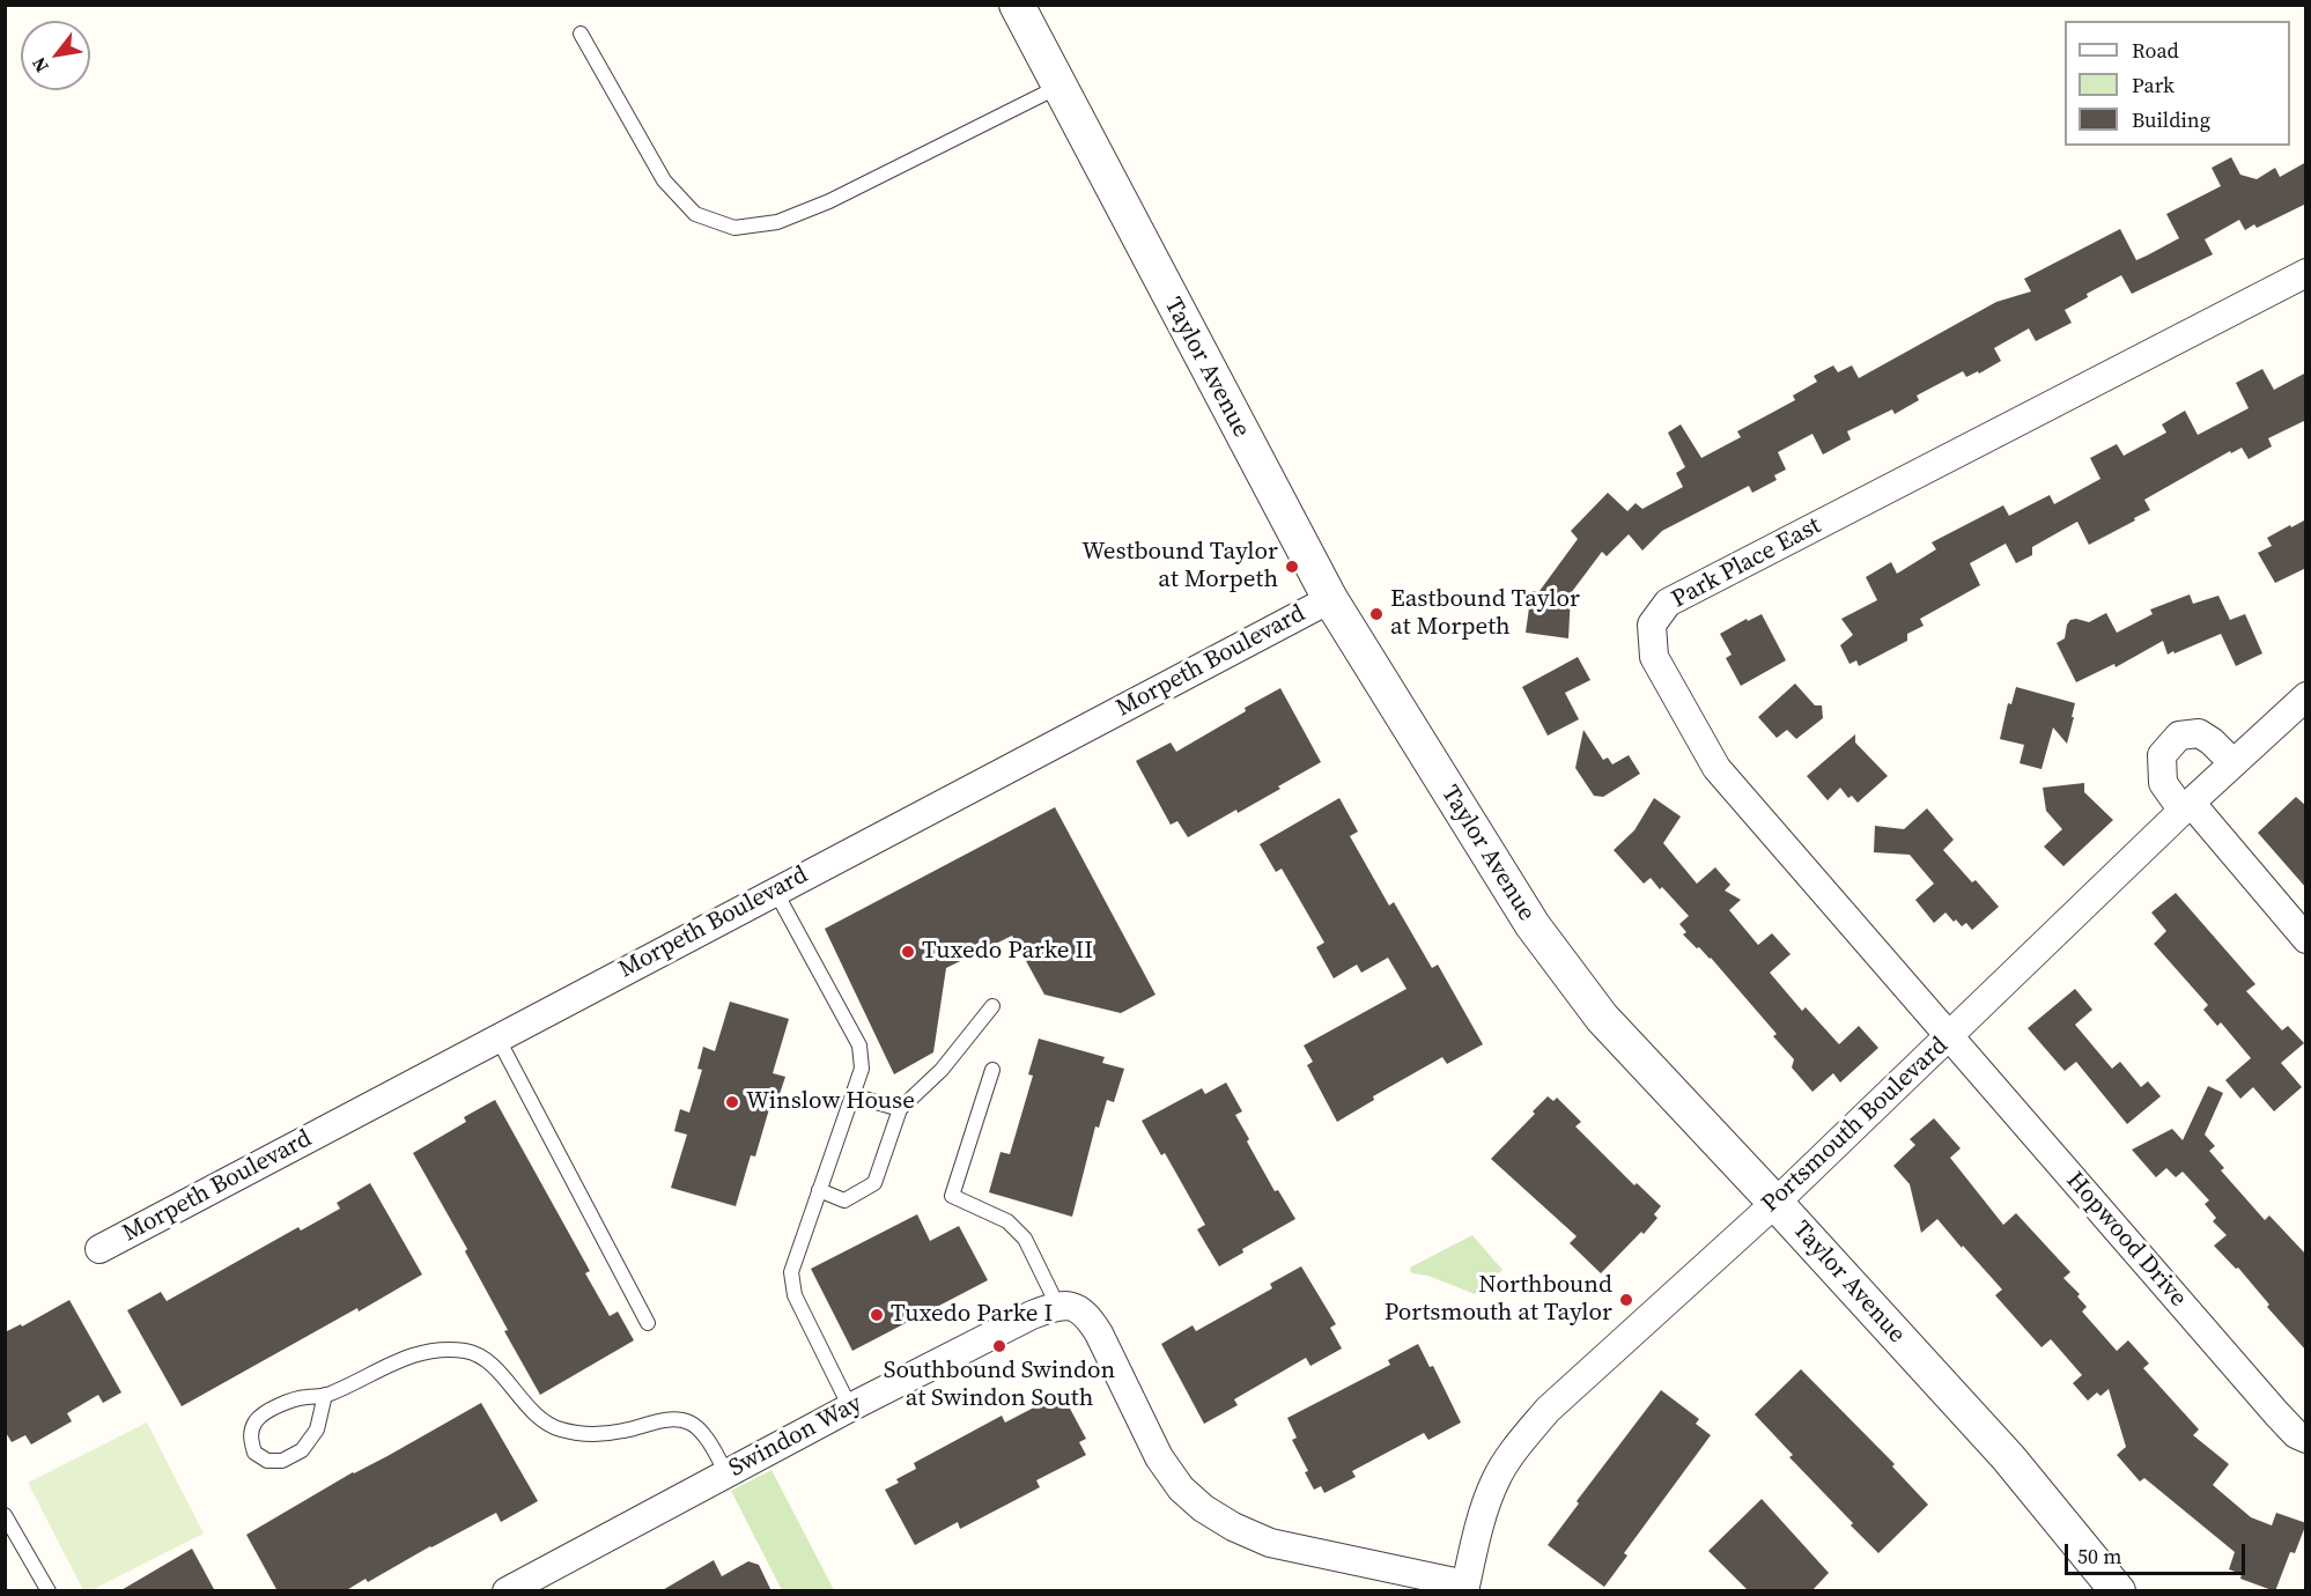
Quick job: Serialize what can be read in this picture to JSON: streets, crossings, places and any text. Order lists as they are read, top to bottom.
{
  "streets": {
    "street": [
      "Taylor Avenue",
      "Park Place East",
      "Morpeth Boulevard",
      "Portsmouth Boulevard",
      "Hopwood Drive",
      "Swindon Way"
    ]
  },
  "crossings": [
    ["Taylor Avenue", "Morpeth Boulevard"],
    ["Taylor Avenue", "Portsmouth Boulevard"],
    ["Park Place East", "Portsmouth Boulevard"],
    ["Park Place East", "Hopwood Drive"],
    ["Portsmouth Boulevard", "Hopwood Drive"]
  ],
  "places": [
    "Westbound Taylor at Morpeth",
    "Eastbound Taylor at Morpeth",
    "Tuxedo Parke II",
    "Winslow House",
    "Northbound Portsmouth at Taylor",
    "Tuxedo Parke I",
    "Southbound Swindon at Swindon South"
  ],
  "legend": ["Road", "Park", "Building"],
  "scale_bar": "50 m",
  "north": "bottom left"
}
